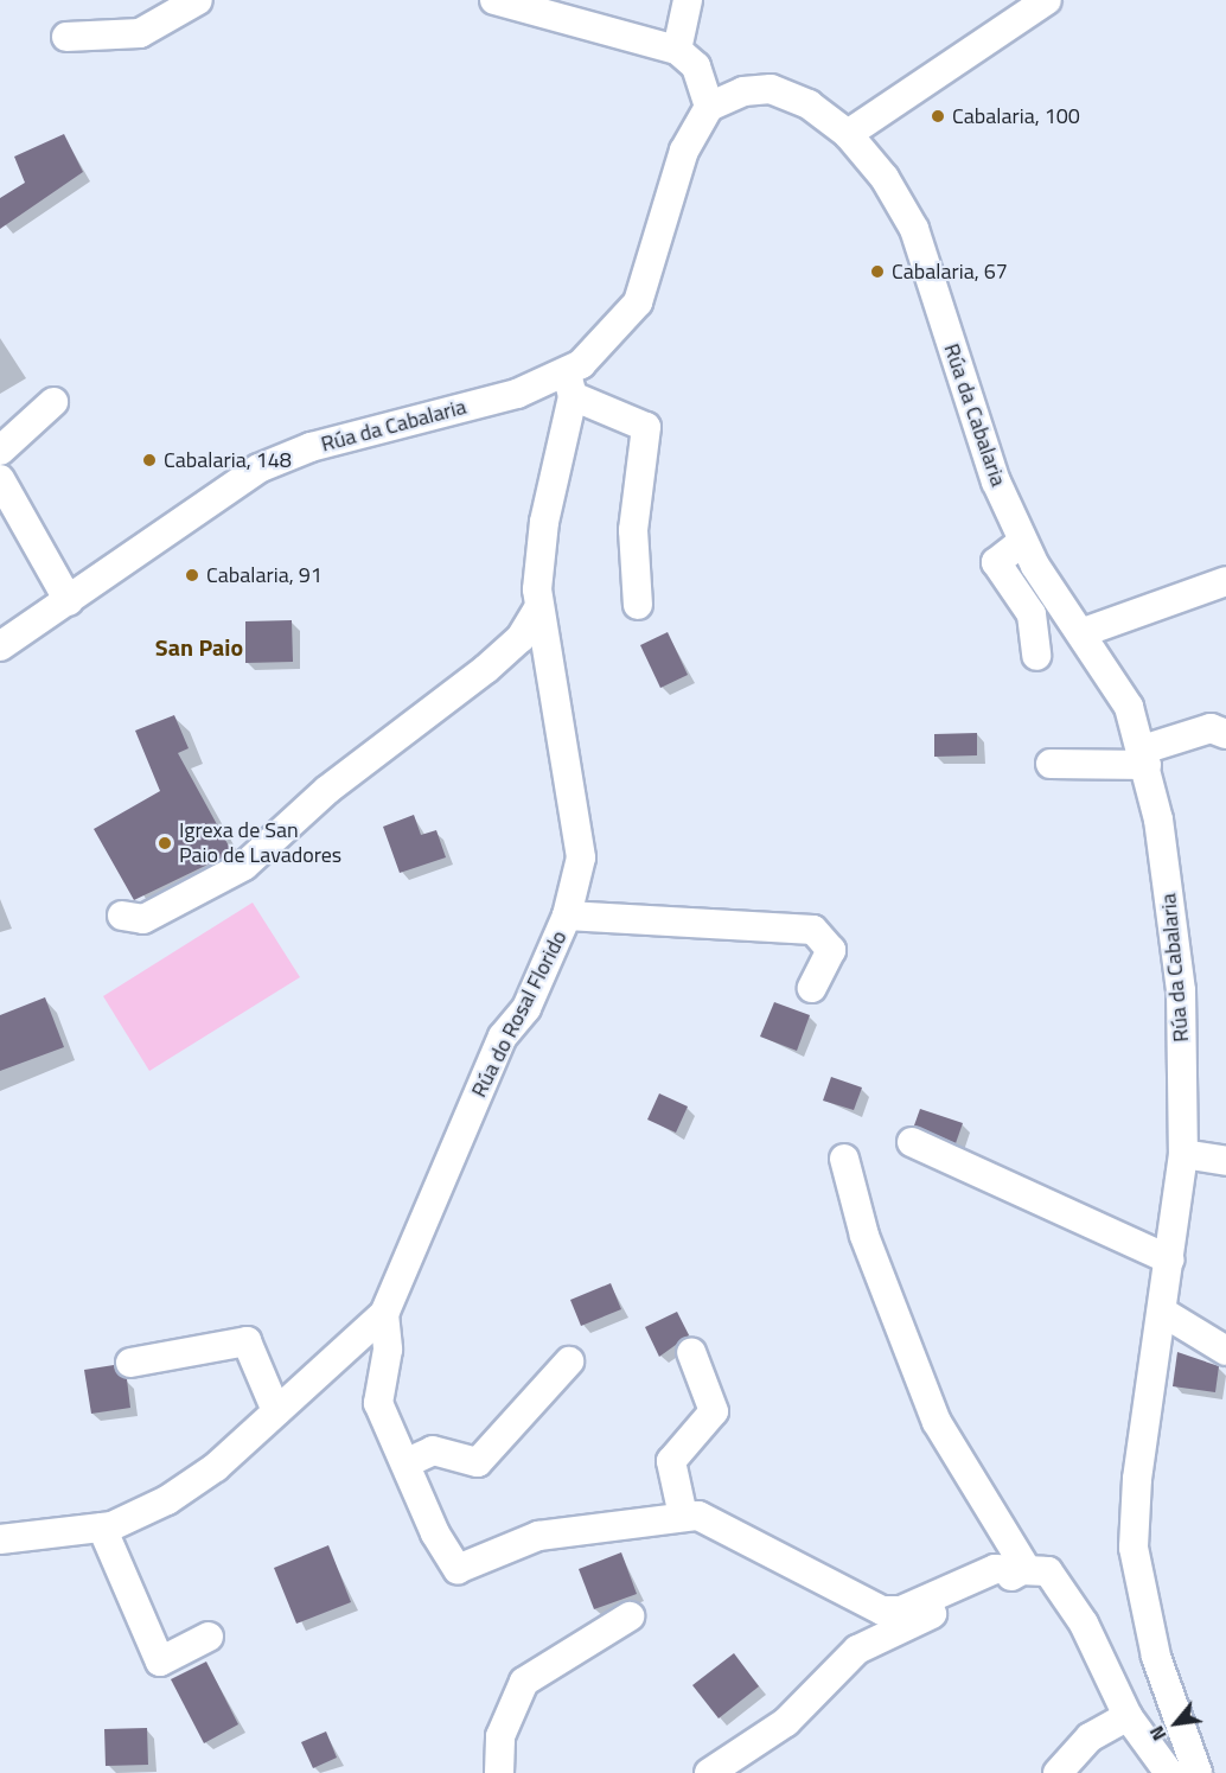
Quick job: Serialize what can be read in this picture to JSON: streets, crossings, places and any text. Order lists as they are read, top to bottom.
{
  "streets": {
    "street": ["Rúa da Cabalaria", "Rúa do Rosal Florido"]
  },
  "crossings": [
    ["Rúa da Cabalaria", "Rúa do Rosal Florido"]
  ],
  "districts": ["San Paio"],
  "places": [
    "Cabalaria, 100",
    "Cabalaria, 67",
    "Cabalaria, 148",
    "Cabalaria, 91",
    "Igrexa de San Paio de Lavadores"
  ],
  "north": "bottom left"
}
